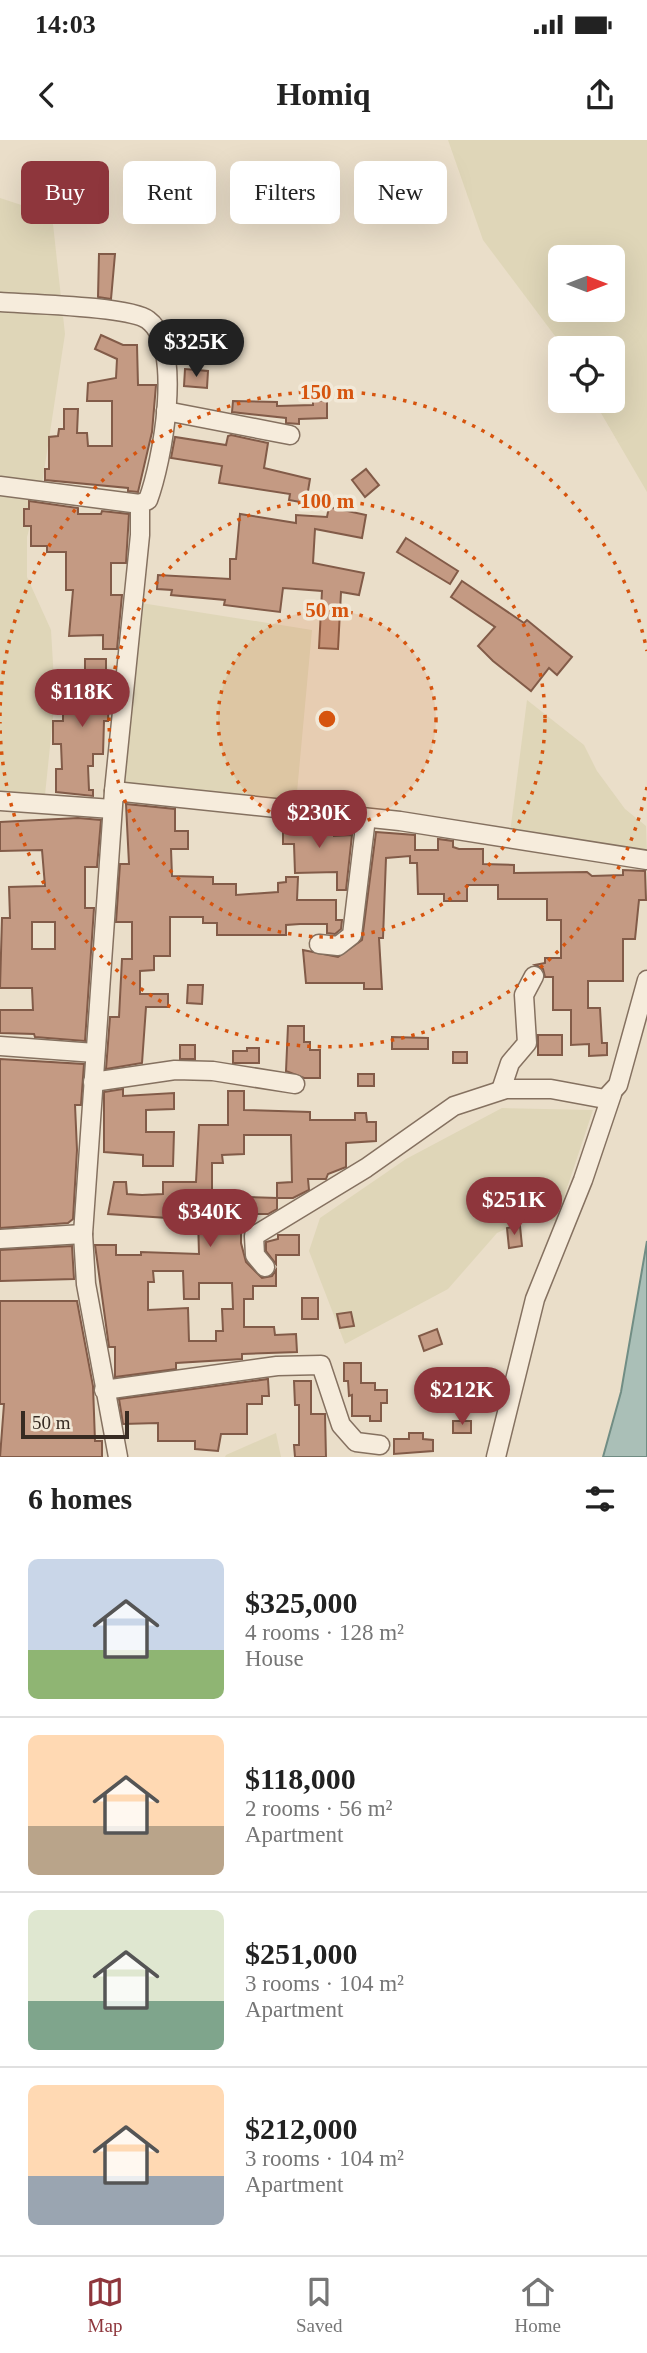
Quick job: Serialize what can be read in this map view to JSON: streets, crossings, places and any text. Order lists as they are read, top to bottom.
{
  "scale_bar": "50 m",
  "north": "right",
  "page": {
    "status": "14:03",
    "header": "Homiq",
    "chip": [
      "Buy",
      "Rent",
      "Filters",
      "New"
    ],
    "price": [
      "$325K",
      "$118K",
      "$230K",
      "$251K",
      "$340K",
      "$212K"
    ],
    "scale": "50 m",
    "heading": "6 homes",
    "list": [
      {
        "name": "$325,000",
        "note": "4 rooms · 128 m² · House"
      },
      {
        "name": "$118,000",
        "note": "2 rooms · 56 m² · Apartment"
      },
      {
        "name": "$251,000",
        "note": "3 rooms · 104 m² · Apartment"
      },
      {
        "name": "$212,000",
        "note": "3 rooms · 104 m² · Apartment"
      }
    ],
    "tabs": ["Map", "Saved", "Home"]
  },
  "rings": ["150 m", "100 m", "50 m"]
}
